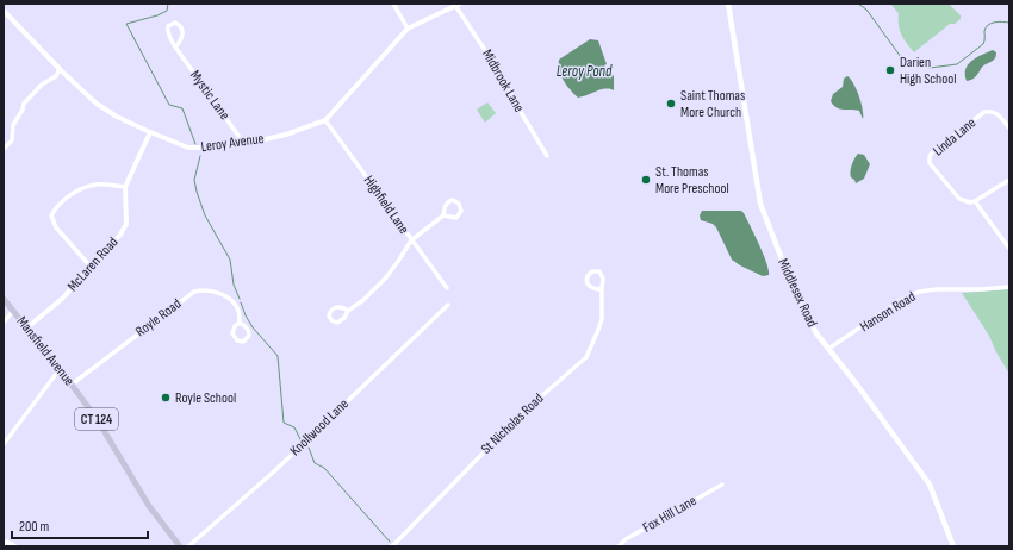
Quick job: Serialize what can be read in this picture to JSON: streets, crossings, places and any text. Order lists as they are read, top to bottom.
{
  "streets": {
    "main road": ["Middlesex Road", "Mansfield Avenue", "CT 124"],
    "street": [
      "Midbrook Lane",
      "Mystic Lane",
      "Linda Lane",
      "Leroy Avenue",
      "Highfield Lane",
      "McLaren Road",
      "Hanson Road",
      "Royle Road",
      "St Nicholas Road",
      "Knollwood Lane",
      "Fox Hill Lane"
    ]
  },
  "crossings": [
    ["Midbrook Lane", "Leroy Avenue"],
    ["Mystic Lane", "Leroy Avenue"],
    ["Leroy Avenue", "Highfield Lane"],
    ["Leroy Avenue", "McLaren Road"],
    ["McLaren Road", "Mansfield Avenue"],
    ["Middlesex Road", "Hanson Road"],
    ["Royle Road", "Mansfield Avenue"]
  ],
  "water": ["Leroy Pond"],
  "places": [
    "Darien High School",
    "Saint Thomas More Church",
    "St. Thomas More Preschool",
    "Royle School"
  ],
  "scale_bar": "200 m"
}
